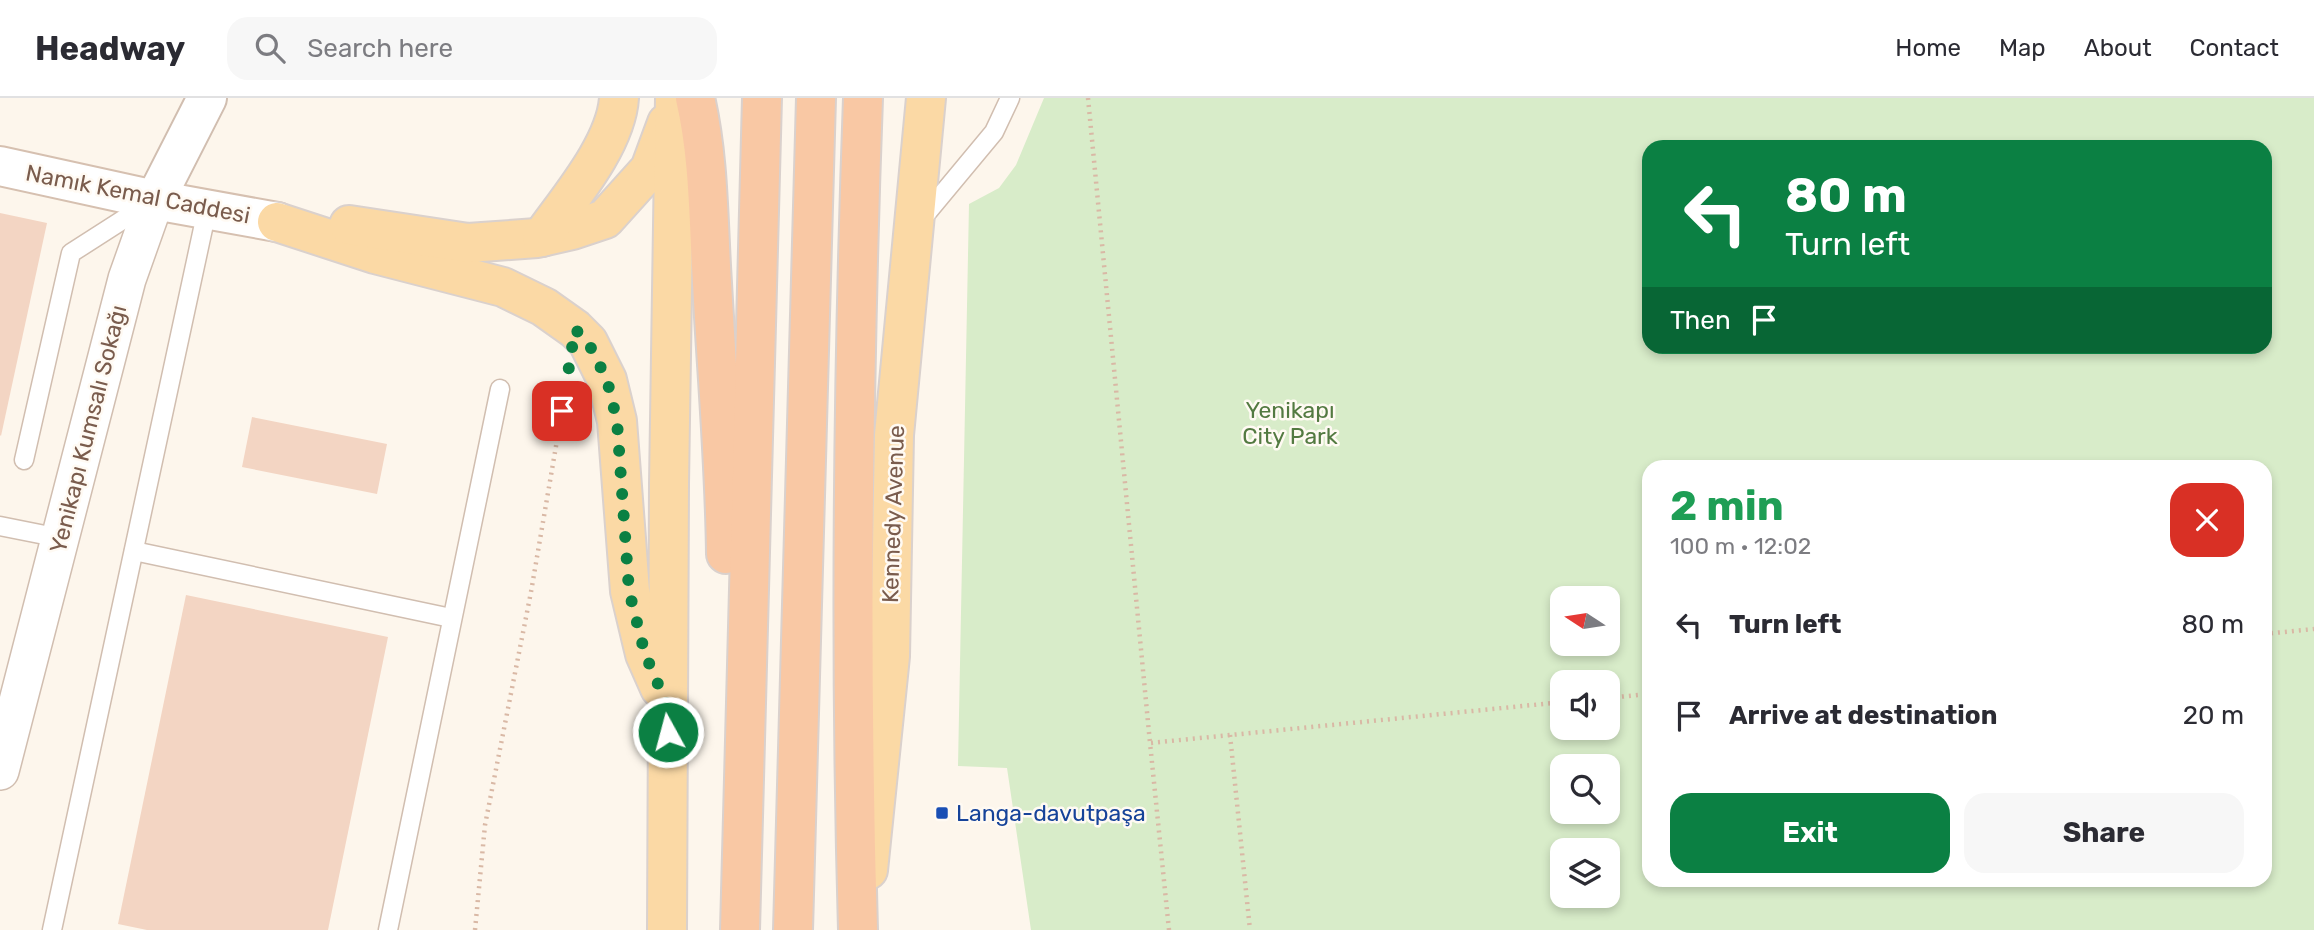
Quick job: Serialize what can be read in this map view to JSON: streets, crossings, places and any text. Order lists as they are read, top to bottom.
{
  "streets": {
    "main road": ["Namık Kemal Caddesi", "Yenikapı Kumsalı Sokağı", "Kennedy Avenue"]
  },
  "crossings": [
    ["Namık Kemal Caddesi", "Yenikapı Kumsalı Sokağı"]
  ],
  "parks": ["Yenikapı City Park"],
  "places": {
    "transit": ["Langa-davutpaşa"]
  },
  "north": "left",
  "page": {
    "header": "Headway",
    "search": "Search here",
    "nav": [
      "Home",
      "Map",
      "About",
      "Contact"
    ],
    "turn": ["80 m", "Turn left"],
    "then": "Then",
    "heading": ["2 min", "100 m · 12:02"],
    "list": [
      {
        "name": "Turn left",
        "value": "80 m"
      },
      {
        "name": "Arrive at destination",
        "value": "20 m"
      }
    ],
    "buttons": ["Exit", "Share"]
  }
}
